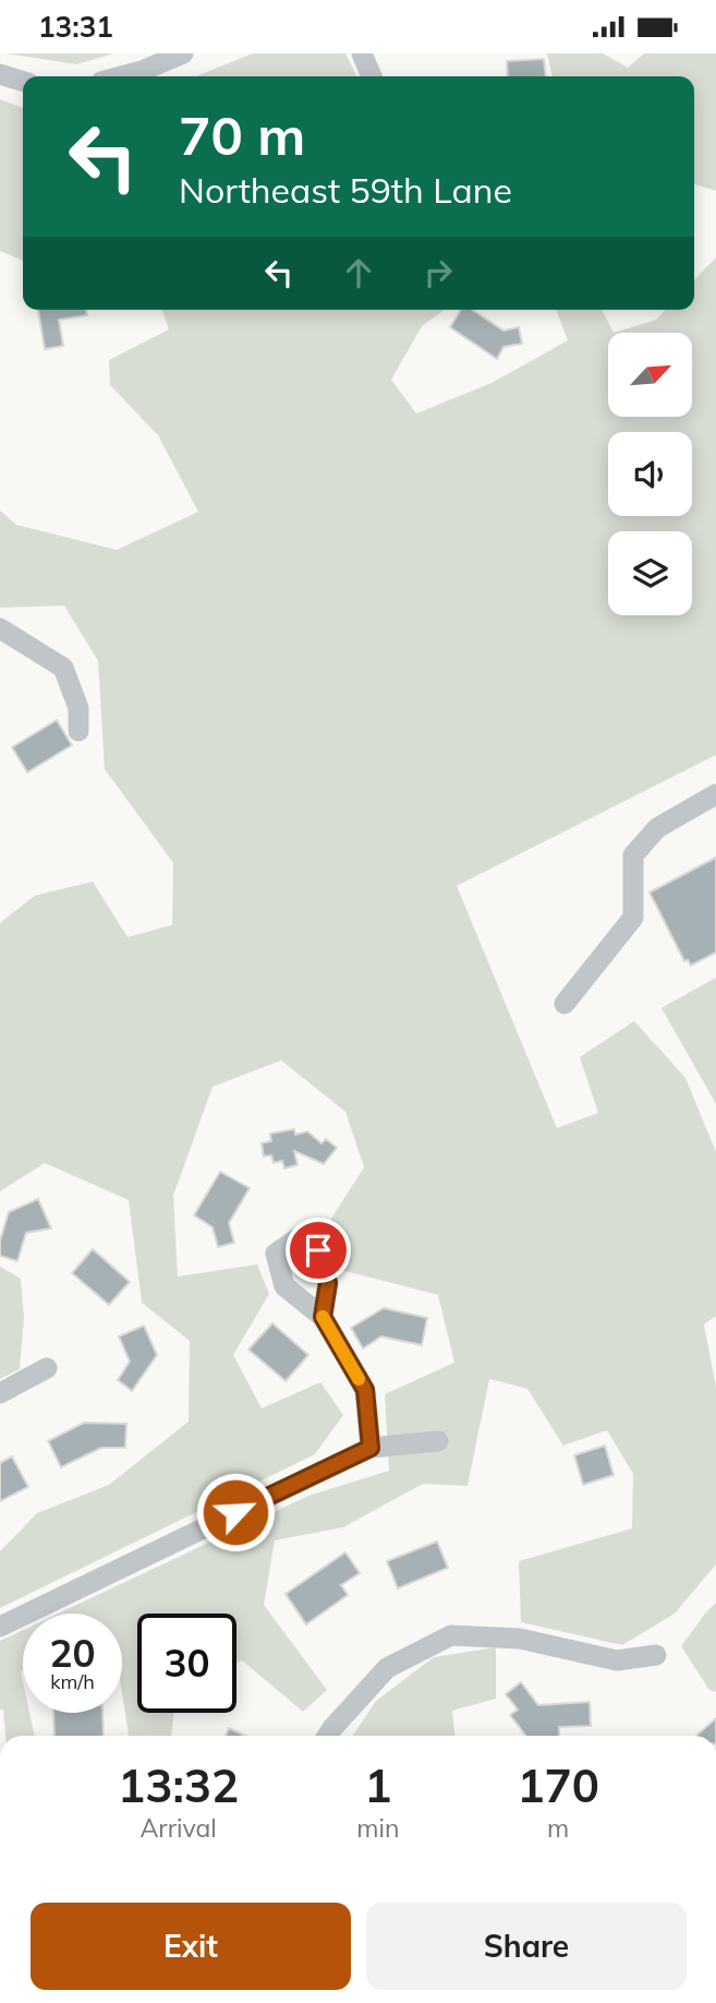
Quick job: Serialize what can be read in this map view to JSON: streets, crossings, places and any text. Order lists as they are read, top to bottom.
{
  "north": "top right",
  "page": {
    "status": "13:31",
    "turn": ["70 m", "Northeast 59th Lane"],
    "speed": "20 km/h",
    "limit": "30",
    "eta": [
      "13:32",
      "Arrival",
      "1",
      "min",
      "170",
      "m"
    ],
    "buttons": ["Exit", "Share"]
  }
}
